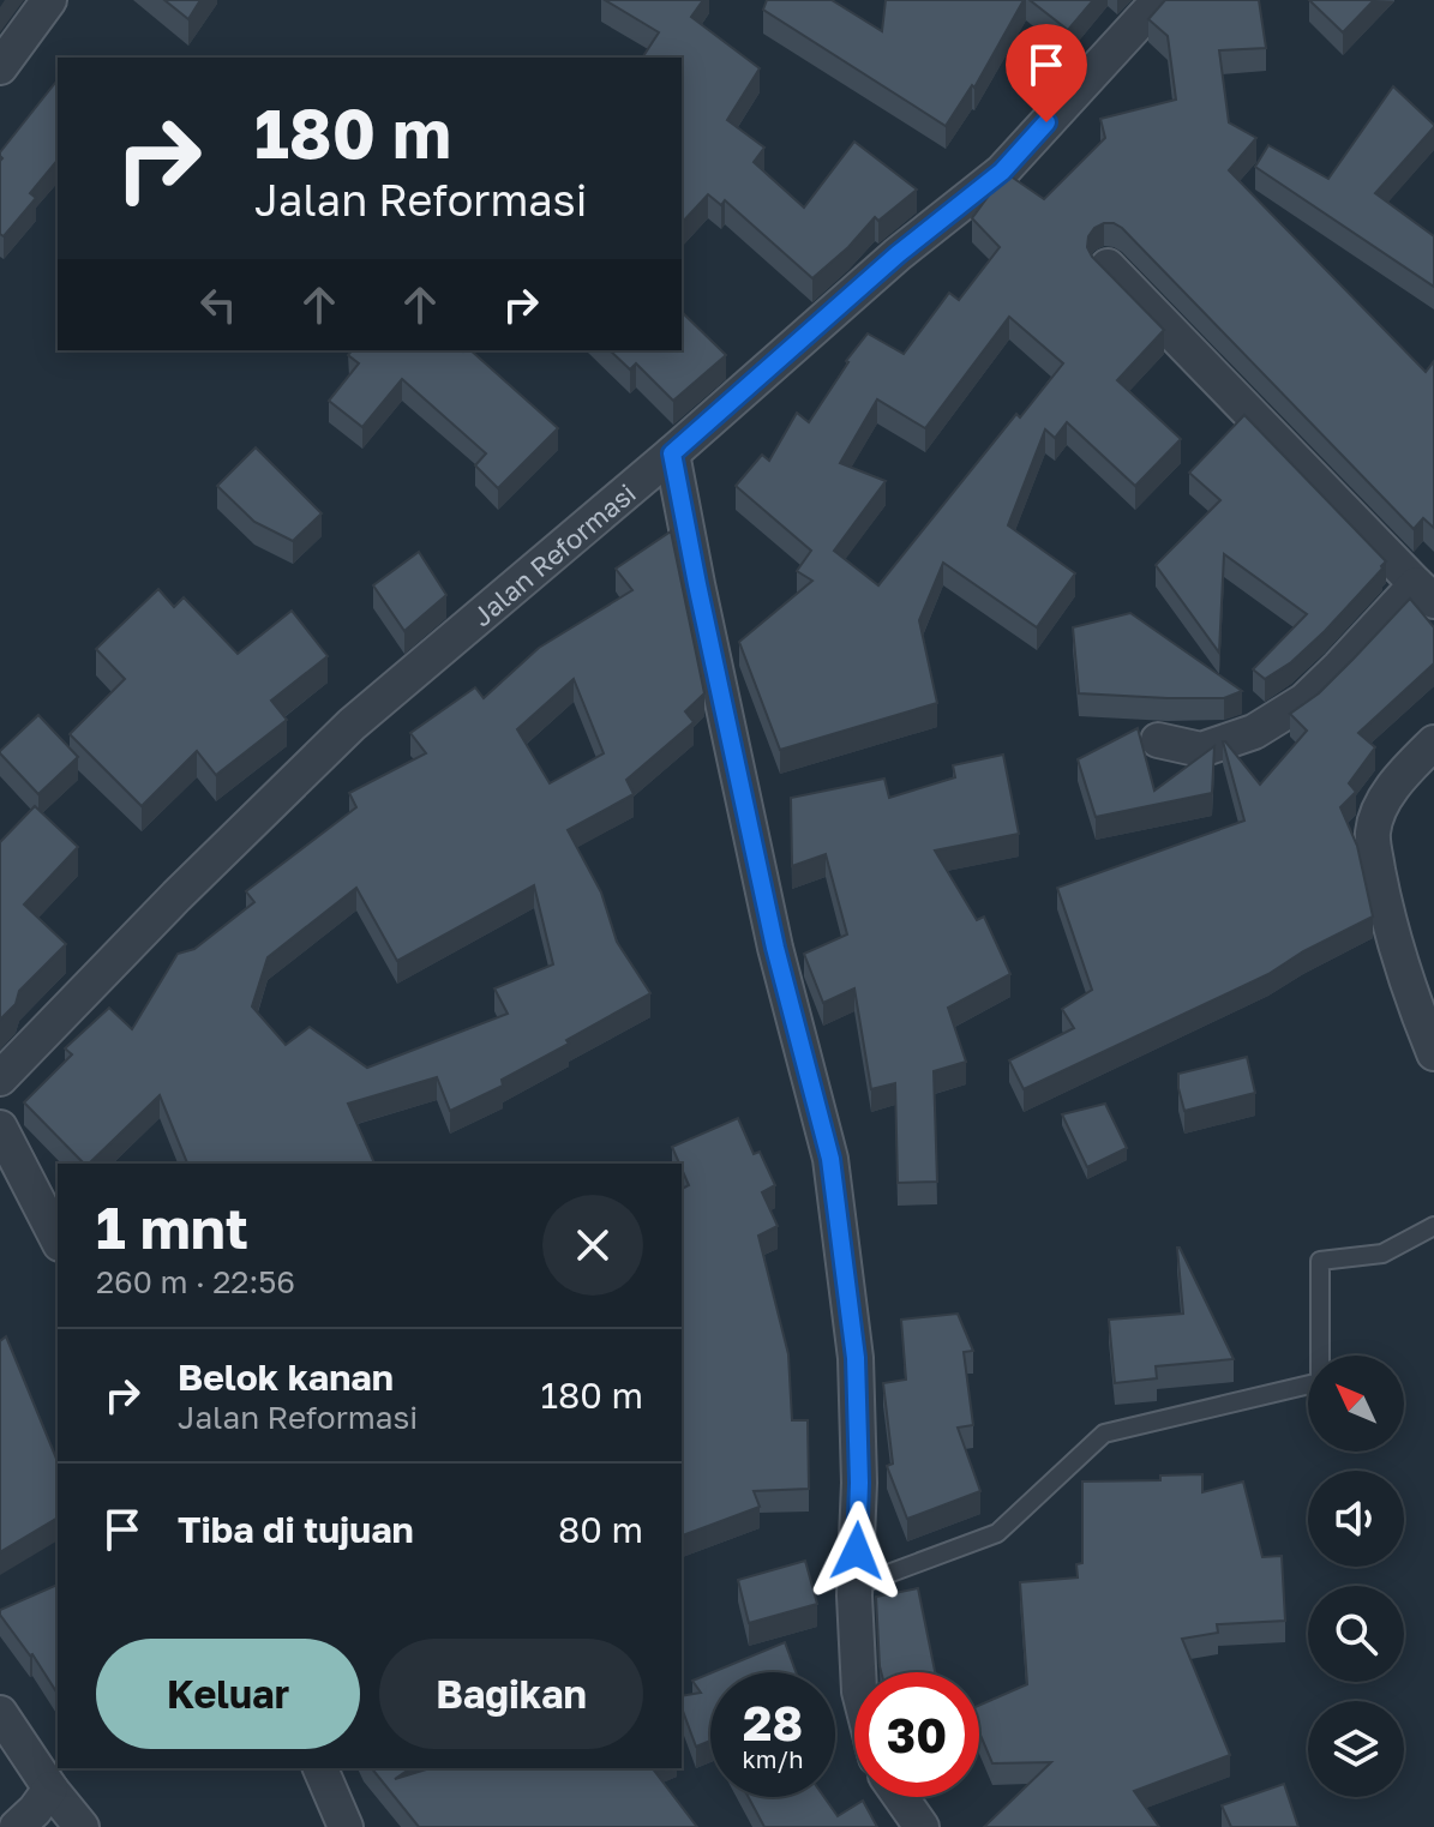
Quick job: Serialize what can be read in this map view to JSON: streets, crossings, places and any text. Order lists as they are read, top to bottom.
{
  "streets": {
    "street": ["Jalan Reformasi"]
  },
  "north": "top left",
  "page": {
    "turn": ["180 m", "Jalan Reformasi"],
    "heading": ["1 mnt", "260 m · 22:56"],
    "list": [
      {
        "name": "Belok kanan",
        "note": "Jalan Reformasi",
        "value": "180 m"
      },
      {
        "name": "Tiba di tujuan",
        "value": "80 m"
      }
    ],
    "buttons": ["Keluar", "Bagikan"],
    "speed": "28 km/h",
    "limit": "30"
  }
}
